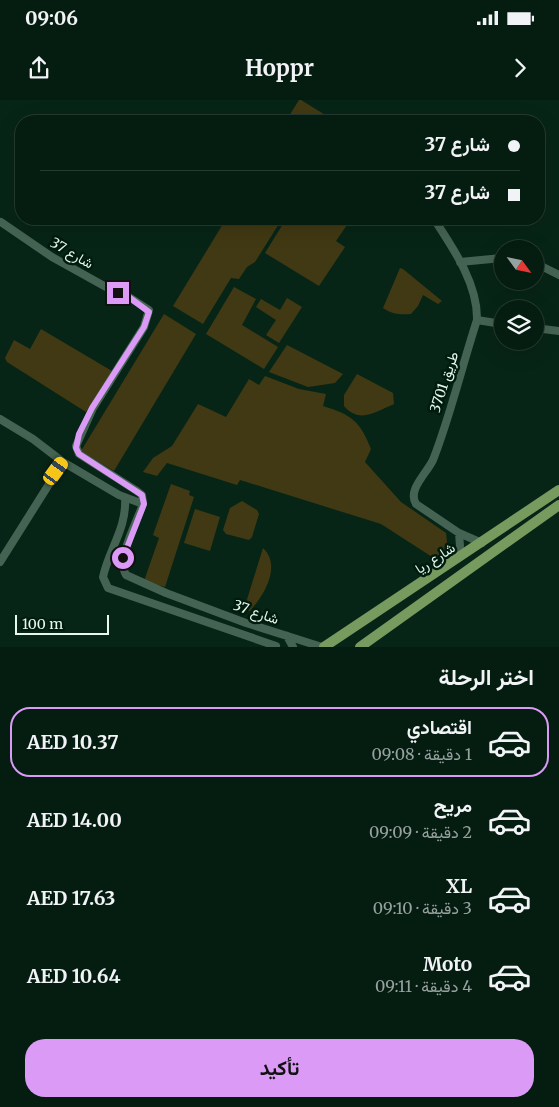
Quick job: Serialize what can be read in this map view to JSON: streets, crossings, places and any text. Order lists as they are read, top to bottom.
{
  "streets": {
    "main road": ["شارع ريا"],
    "street": ["شارع 37", "طريق 3701"]
  },
  "crossings": [
    ["شارع 37", "شارع ريا"],
    ["طريق 3701", "شارع ريا"]
  ],
  "scale_bar": "100 m",
  "north": "bottom right",
  "page": {
    "status": "09:06",
    "header": "Hoppr",
    "banner": ["شارع 37", "شارع 37"],
    "scale": "100 m",
    "heading": "اختر الرحلة",
    "list": [
      {
        "name": "اقتصادي",
        "note": "1 دقيقة · 09:08",
        "value": "AED 10.37"
      },
      {
        "name": "مريح",
        "note": "2 دقيقة · 09:09",
        "value": "AED 14.00"
      },
      {
        "name": "XL",
        "note": "3 دقيقة · 09:10",
        "value": "AED 17.63"
      },
      {
        "name": "Moto",
        "note": "4 دقيقة · 09:11",
        "value": "AED 10.64"
      }
    ],
    "buttons": "تأكيد"
  }
}
